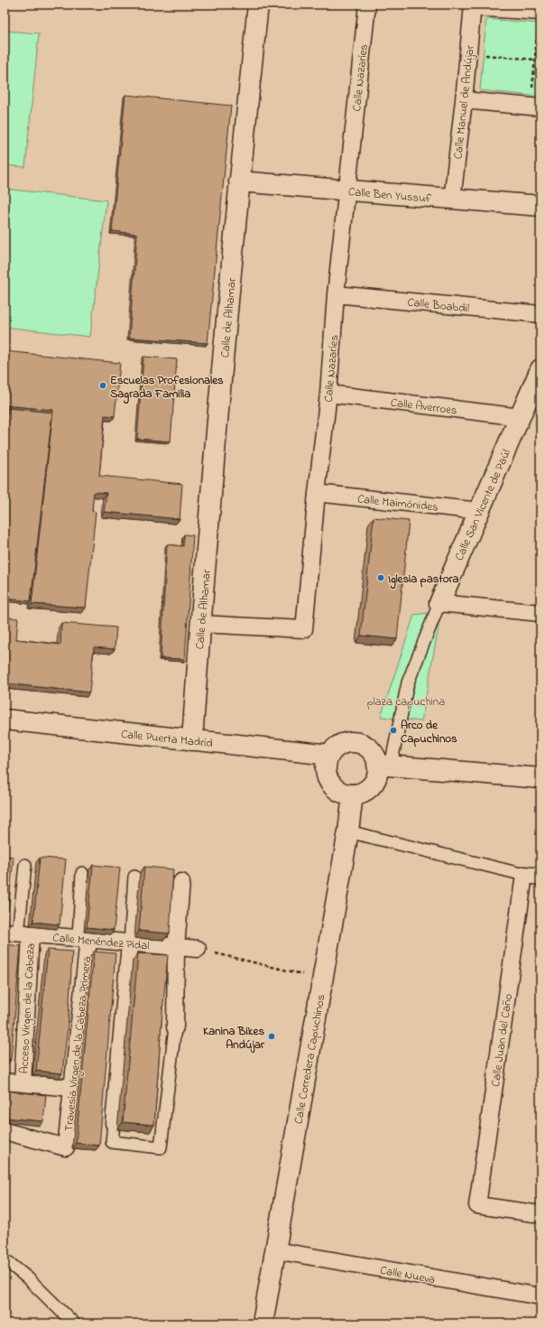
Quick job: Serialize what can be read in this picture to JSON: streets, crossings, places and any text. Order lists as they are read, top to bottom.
{
  "streets": {
    "street": [
      "Calle Nazaríes",
      "Calle Manuel de Andújar",
      "Calle Ben Yussuf",
      "Calle Boabdil",
      "Calle de Alhamar",
      "Calle Averroes",
      "Calle Maimónides",
      "Calle San Vicente de Paúl",
      "Calle Puerta Madrid",
      "Calle Menéndez Pidal",
      "Acceso Virgen de la Cabeza",
      "Calle Juan del Caño",
      "Travesía Virgen de la Cabeza Primera",
      "Calle Corredera Capuchinos",
      "Calle Nueva"
    ]
  },
  "crossings": [
    ["Calle Nazaríes", "Calle Ben Yussuf"],
    ["Calle Nazaríes", "Calle Boabdil"],
    ["Calle Nazaríes", "Calle de Alhamar"],
    ["Calle Nazaríes", "Calle Averroes"],
    ["Calle Nazaríes", "Calle Maimónides"],
    ["Calle Manuel de Andújar", "Calle Ben Yussuf"],
    ["Calle Ben Yussuf", "Calle de Alhamar"],
    ["Calle de Alhamar", "Calle Puerta Madrid"],
    ["Calle Averroes", "Calle San Vicente de Paúl"],
    ["Calle Maimónides", "Calle San Vicente de Paúl"],
    ["Calle San Vicente de Paúl", "Calle Puerta Madrid"],
    ["Calle San Vicente de Paúl", "Calle Corredera Capuchinos"],
    ["Calle Puerta Madrid", "Calle Corredera Capuchinos"],
    ["Calle Menéndez Pidal", "Acceso Virgen de la Cabeza"],
    ["Calle Menéndez Pidal", "Travesía Virgen de la Cabeza Primera"],
    ["Calle Corredera Capuchinos", "Calle Nueva"]
  ],
  "parks": ["plaza capuchina"],
  "places": [
    "Escuelas Profesionales Sagrada Familia",
    "Iglesia pastora",
    "Arco de Capuchinos",
    "Kanina Bikes Andújar"
  ]
}
